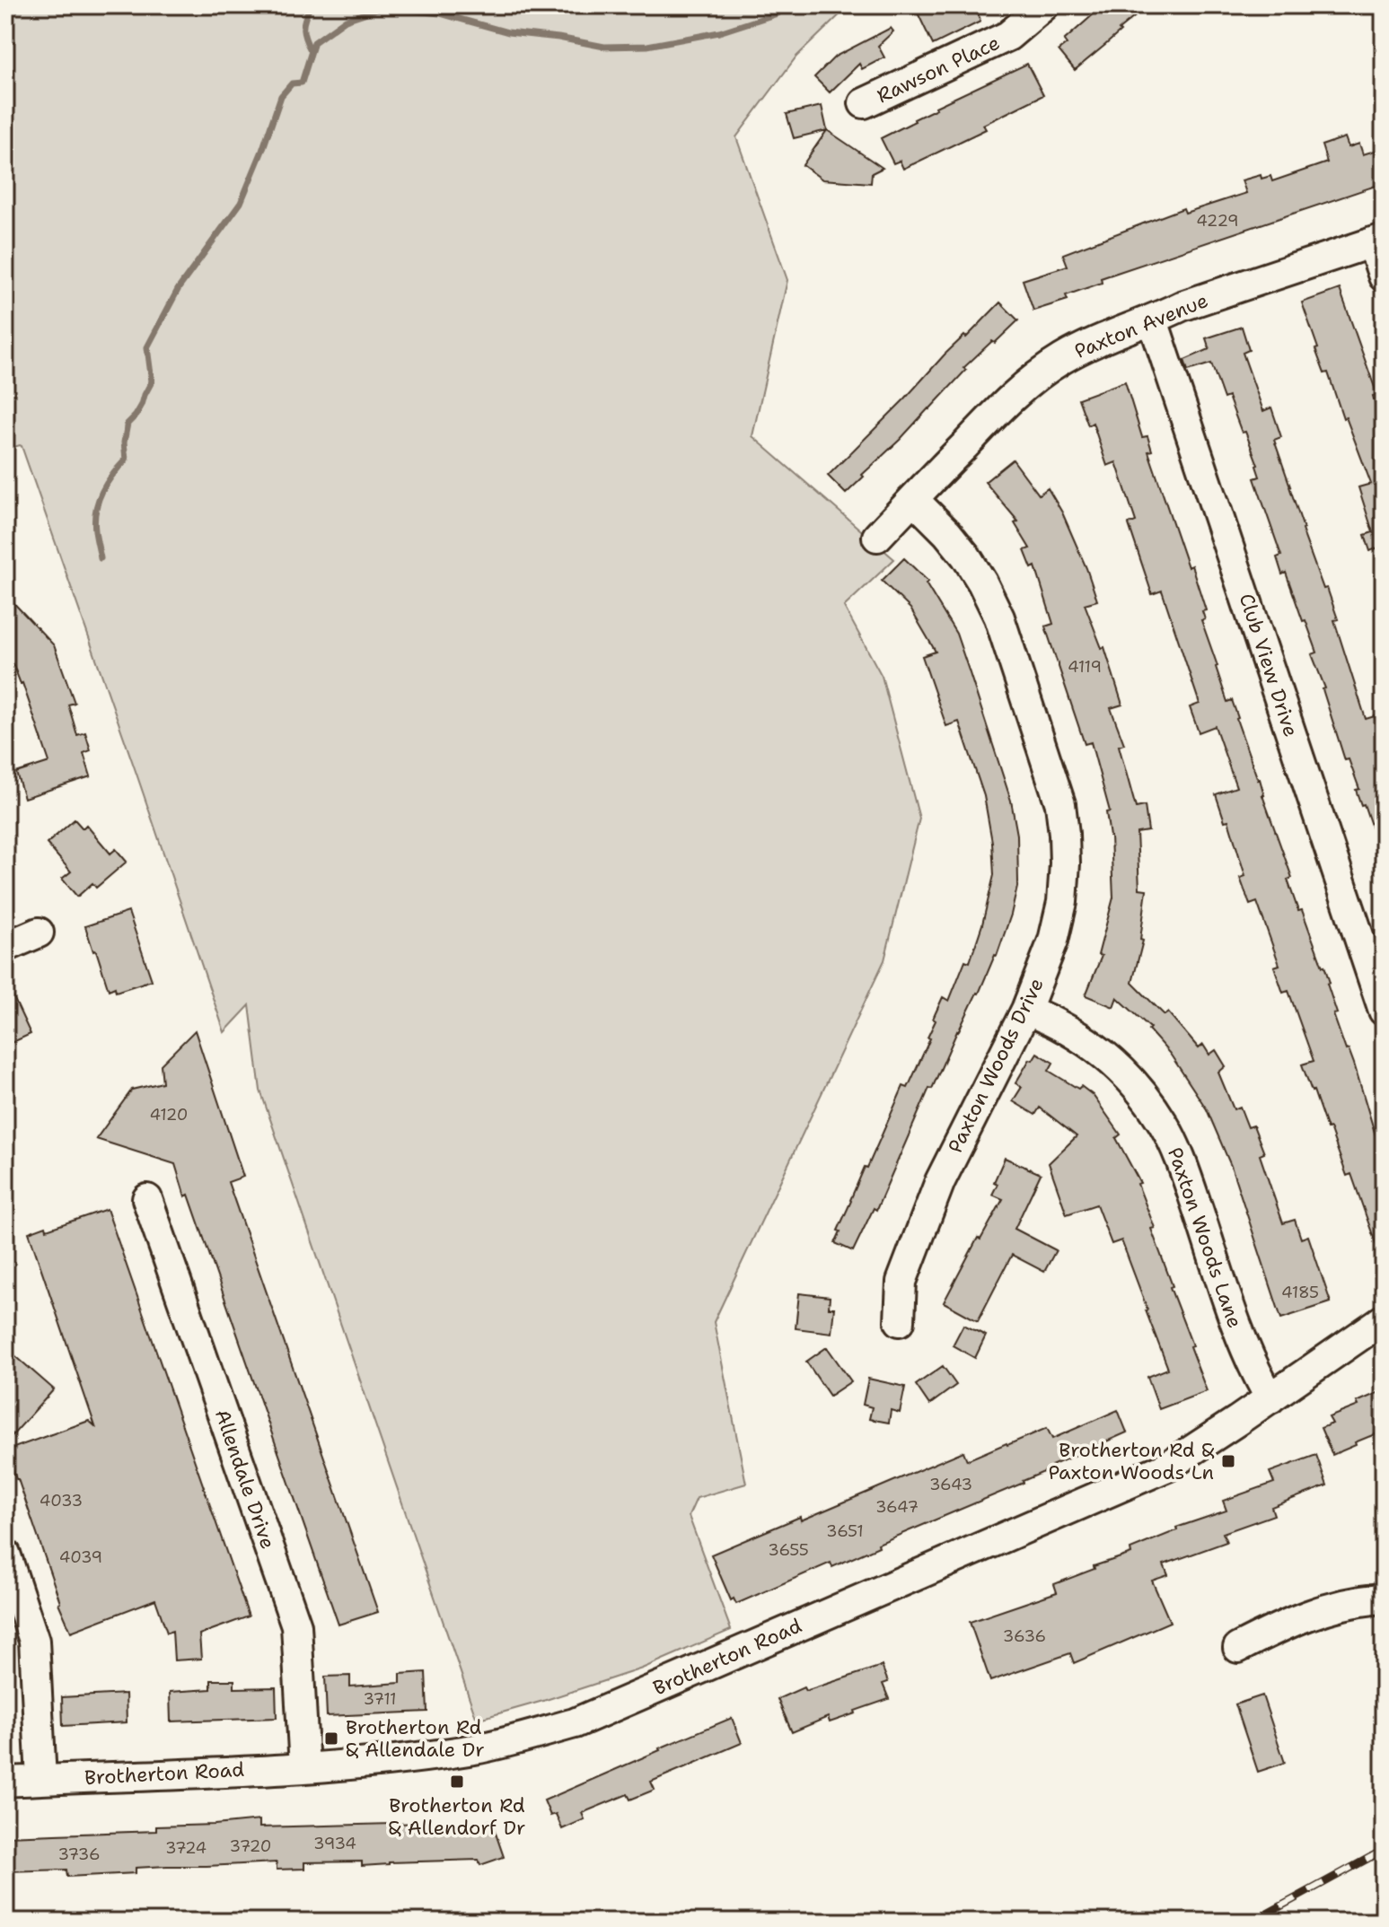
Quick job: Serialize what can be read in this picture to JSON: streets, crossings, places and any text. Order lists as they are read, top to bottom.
{
  "streets": {
    "street": [
      "Rawson Place",
      "Paxton Avenue",
      "Club View Drive",
      "Paxton Woods Drive",
      "Paxton Woods Lane",
      "Allendale Drive",
      "Brotherton Road"
    ]
  },
  "crossings": [
    ["Paxton Avenue", "Club View Drive"],
    ["Paxton Avenue", "Paxton Woods Drive"],
    ["Paxton Woods Drive", "Paxton Woods Lane"],
    ["Paxton Woods Lane", "Brotherton Road"],
    ["Allendale Drive", "Brotherton Road"]
  ],
  "places": {
    "transit": ["Brotherton Rd & Paxton Woods Ln", "Brotherton Rd & Allendale Dr", "Brotherton Rd & Allendorf Dr"]
  },
  "house_numbers": [
    "4229",
    "4119",
    "4120",
    "4185",
    "3643",
    "4033",
    "3647",
    "3651",
    "3655",
    "4039",
    "3636",
    "3711",
    "3934",
    "3720",
    "3724",
    "3736"
  ]
}
